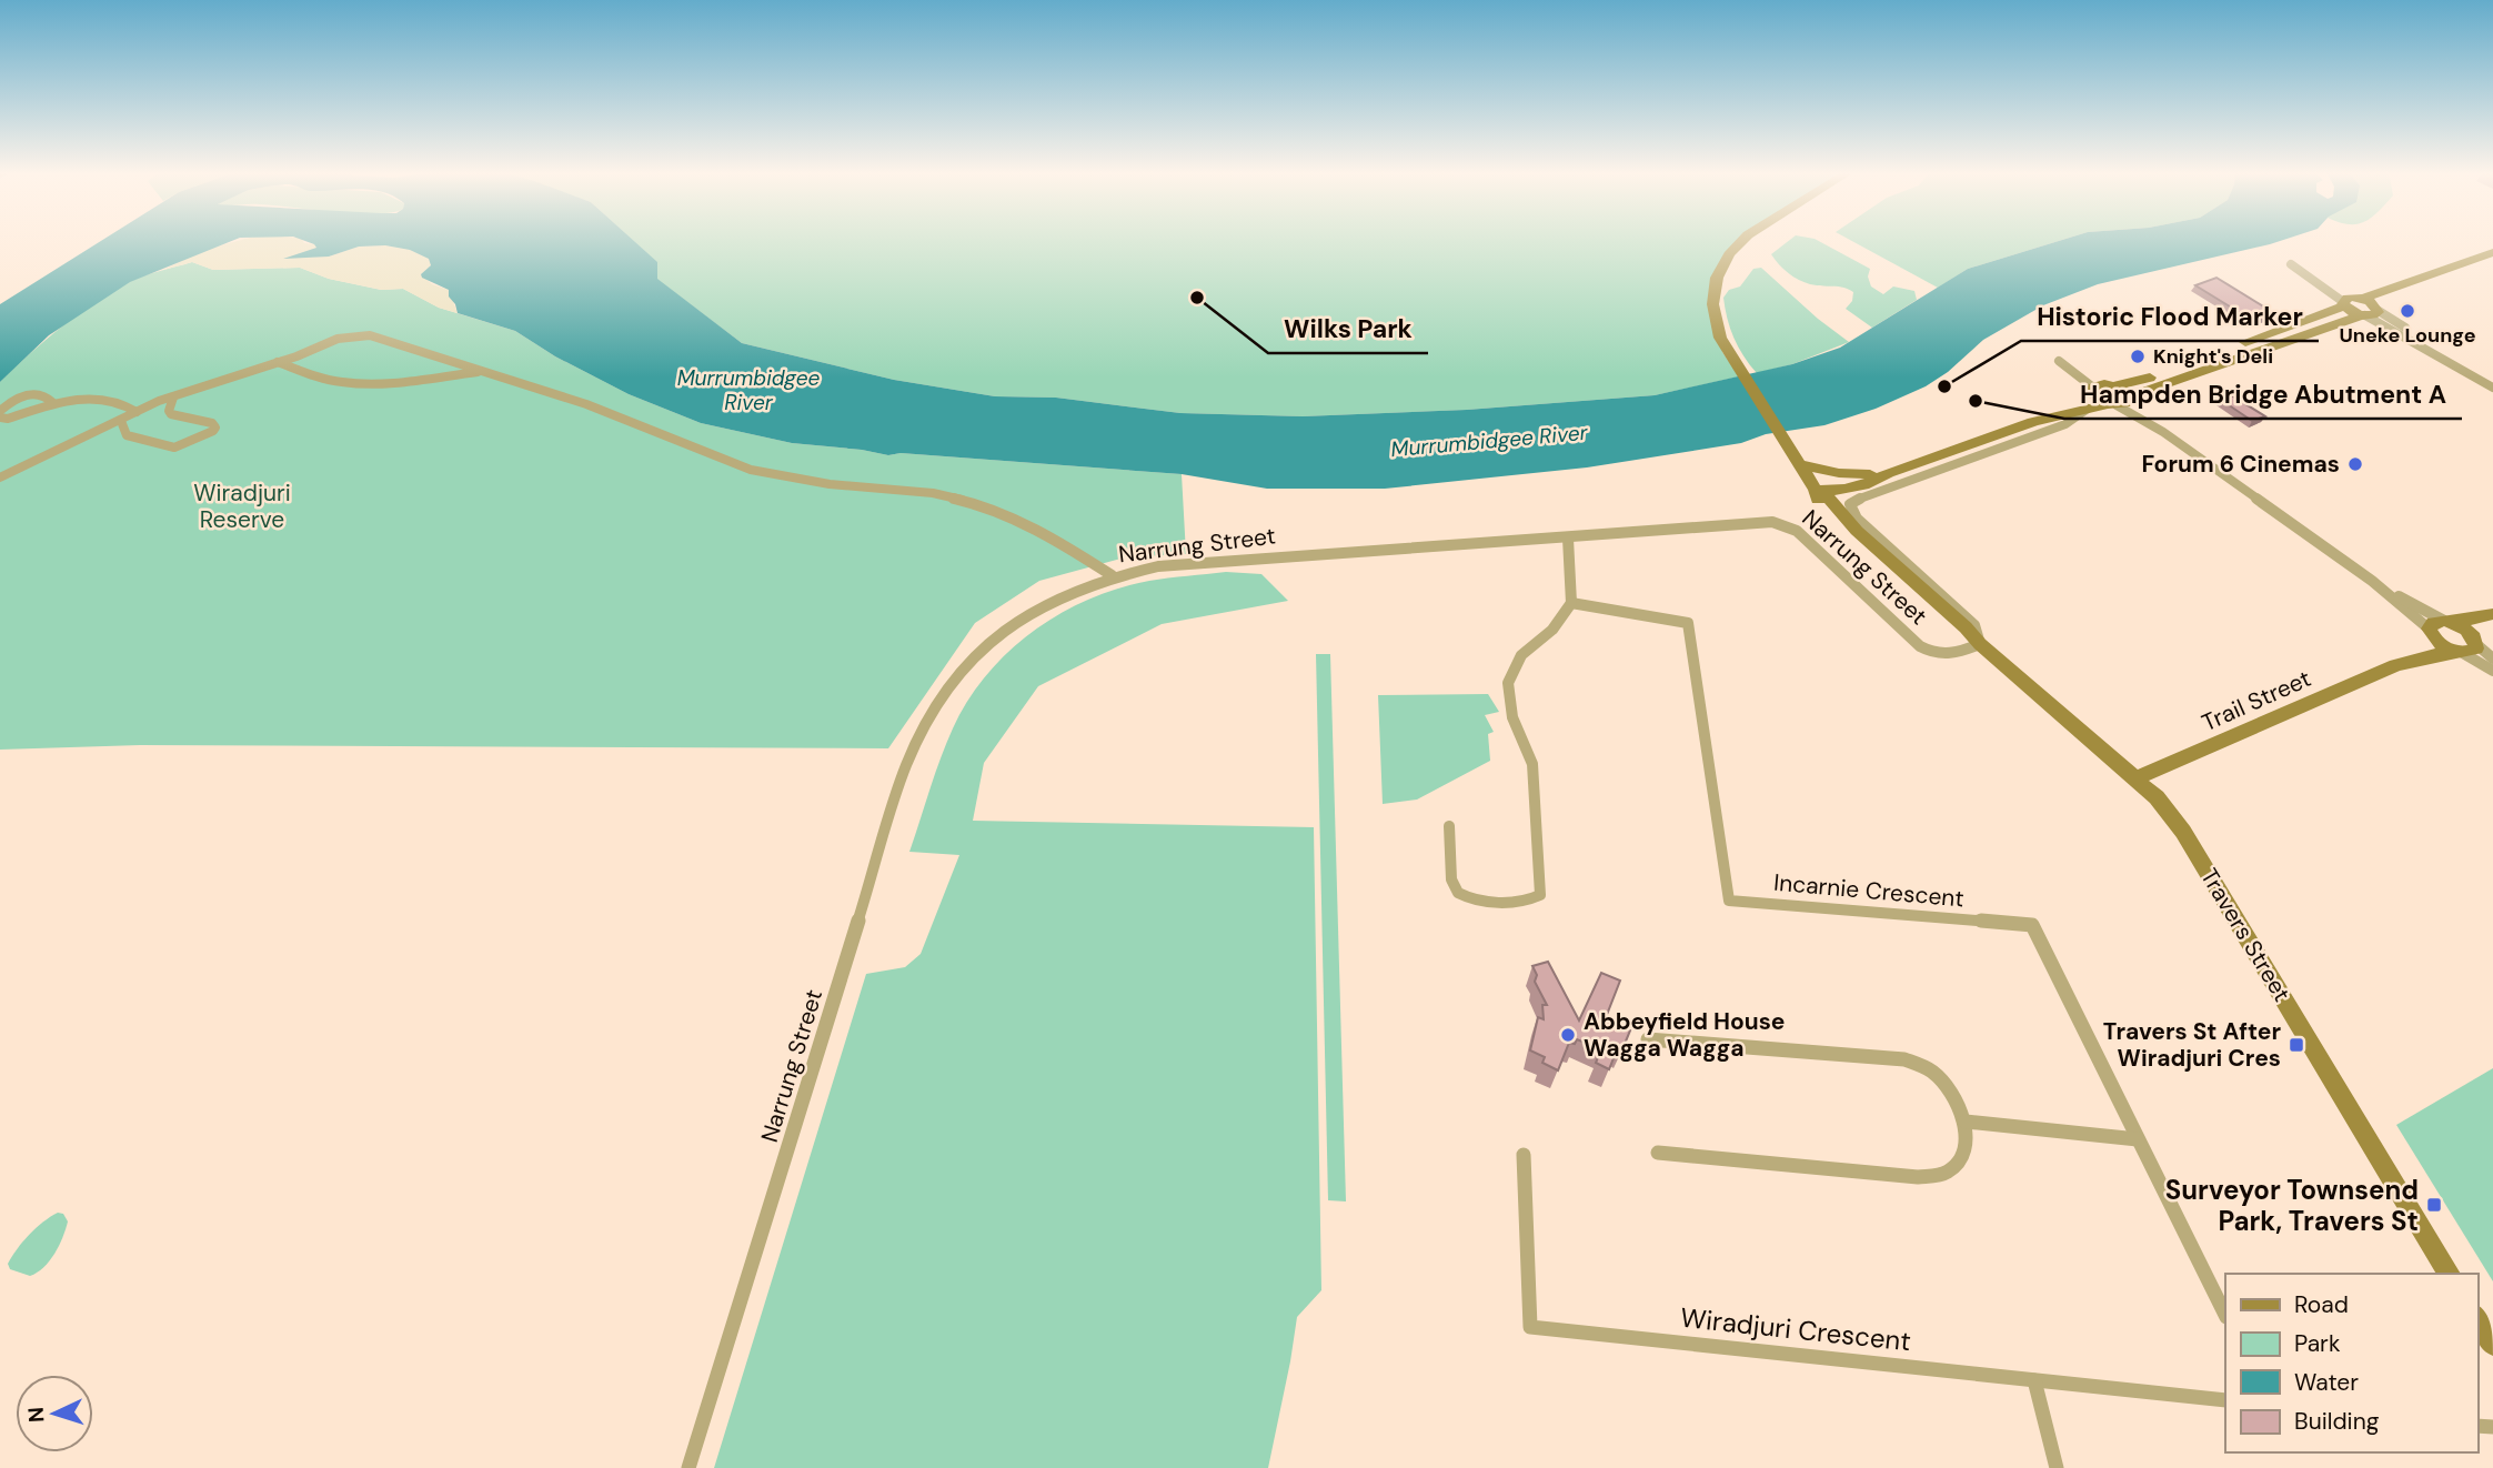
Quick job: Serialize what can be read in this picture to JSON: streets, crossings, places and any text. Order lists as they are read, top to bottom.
{
  "streets": {
    "main road": ["Trail Street", "Travers Street"],
    "street": ["Narrung Street", "Incarnie Crescent", "Wiradjuri Crescent"]
  },
  "crossings": [
    ["Narrung Street", "Travers Street"],
    ["Trail Street", "Travers Street"]
  ],
  "water": ["Murrumbidgee River"],
  "parks": ["Wiradjuri Reserve"],
  "places": {
    "other": [
      "Wilks Park",
      "Uneke Lounge",
      "Knight's Deli",
      "Historic Flood Marker",
      "Hampden Bridge Abutment A",
      "Forum 6 Cinemas",
      "Abbeyfield House Wagga Wagga"
    ],
    "transit": ["Travers St After Wiradjuri Cres", "Surveyor Townsend Park, Travers St"]
  },
  "legend": [
    "Road",
    "Park",
    "Water",
    "Building"
  ],
  "north": "left"
}
